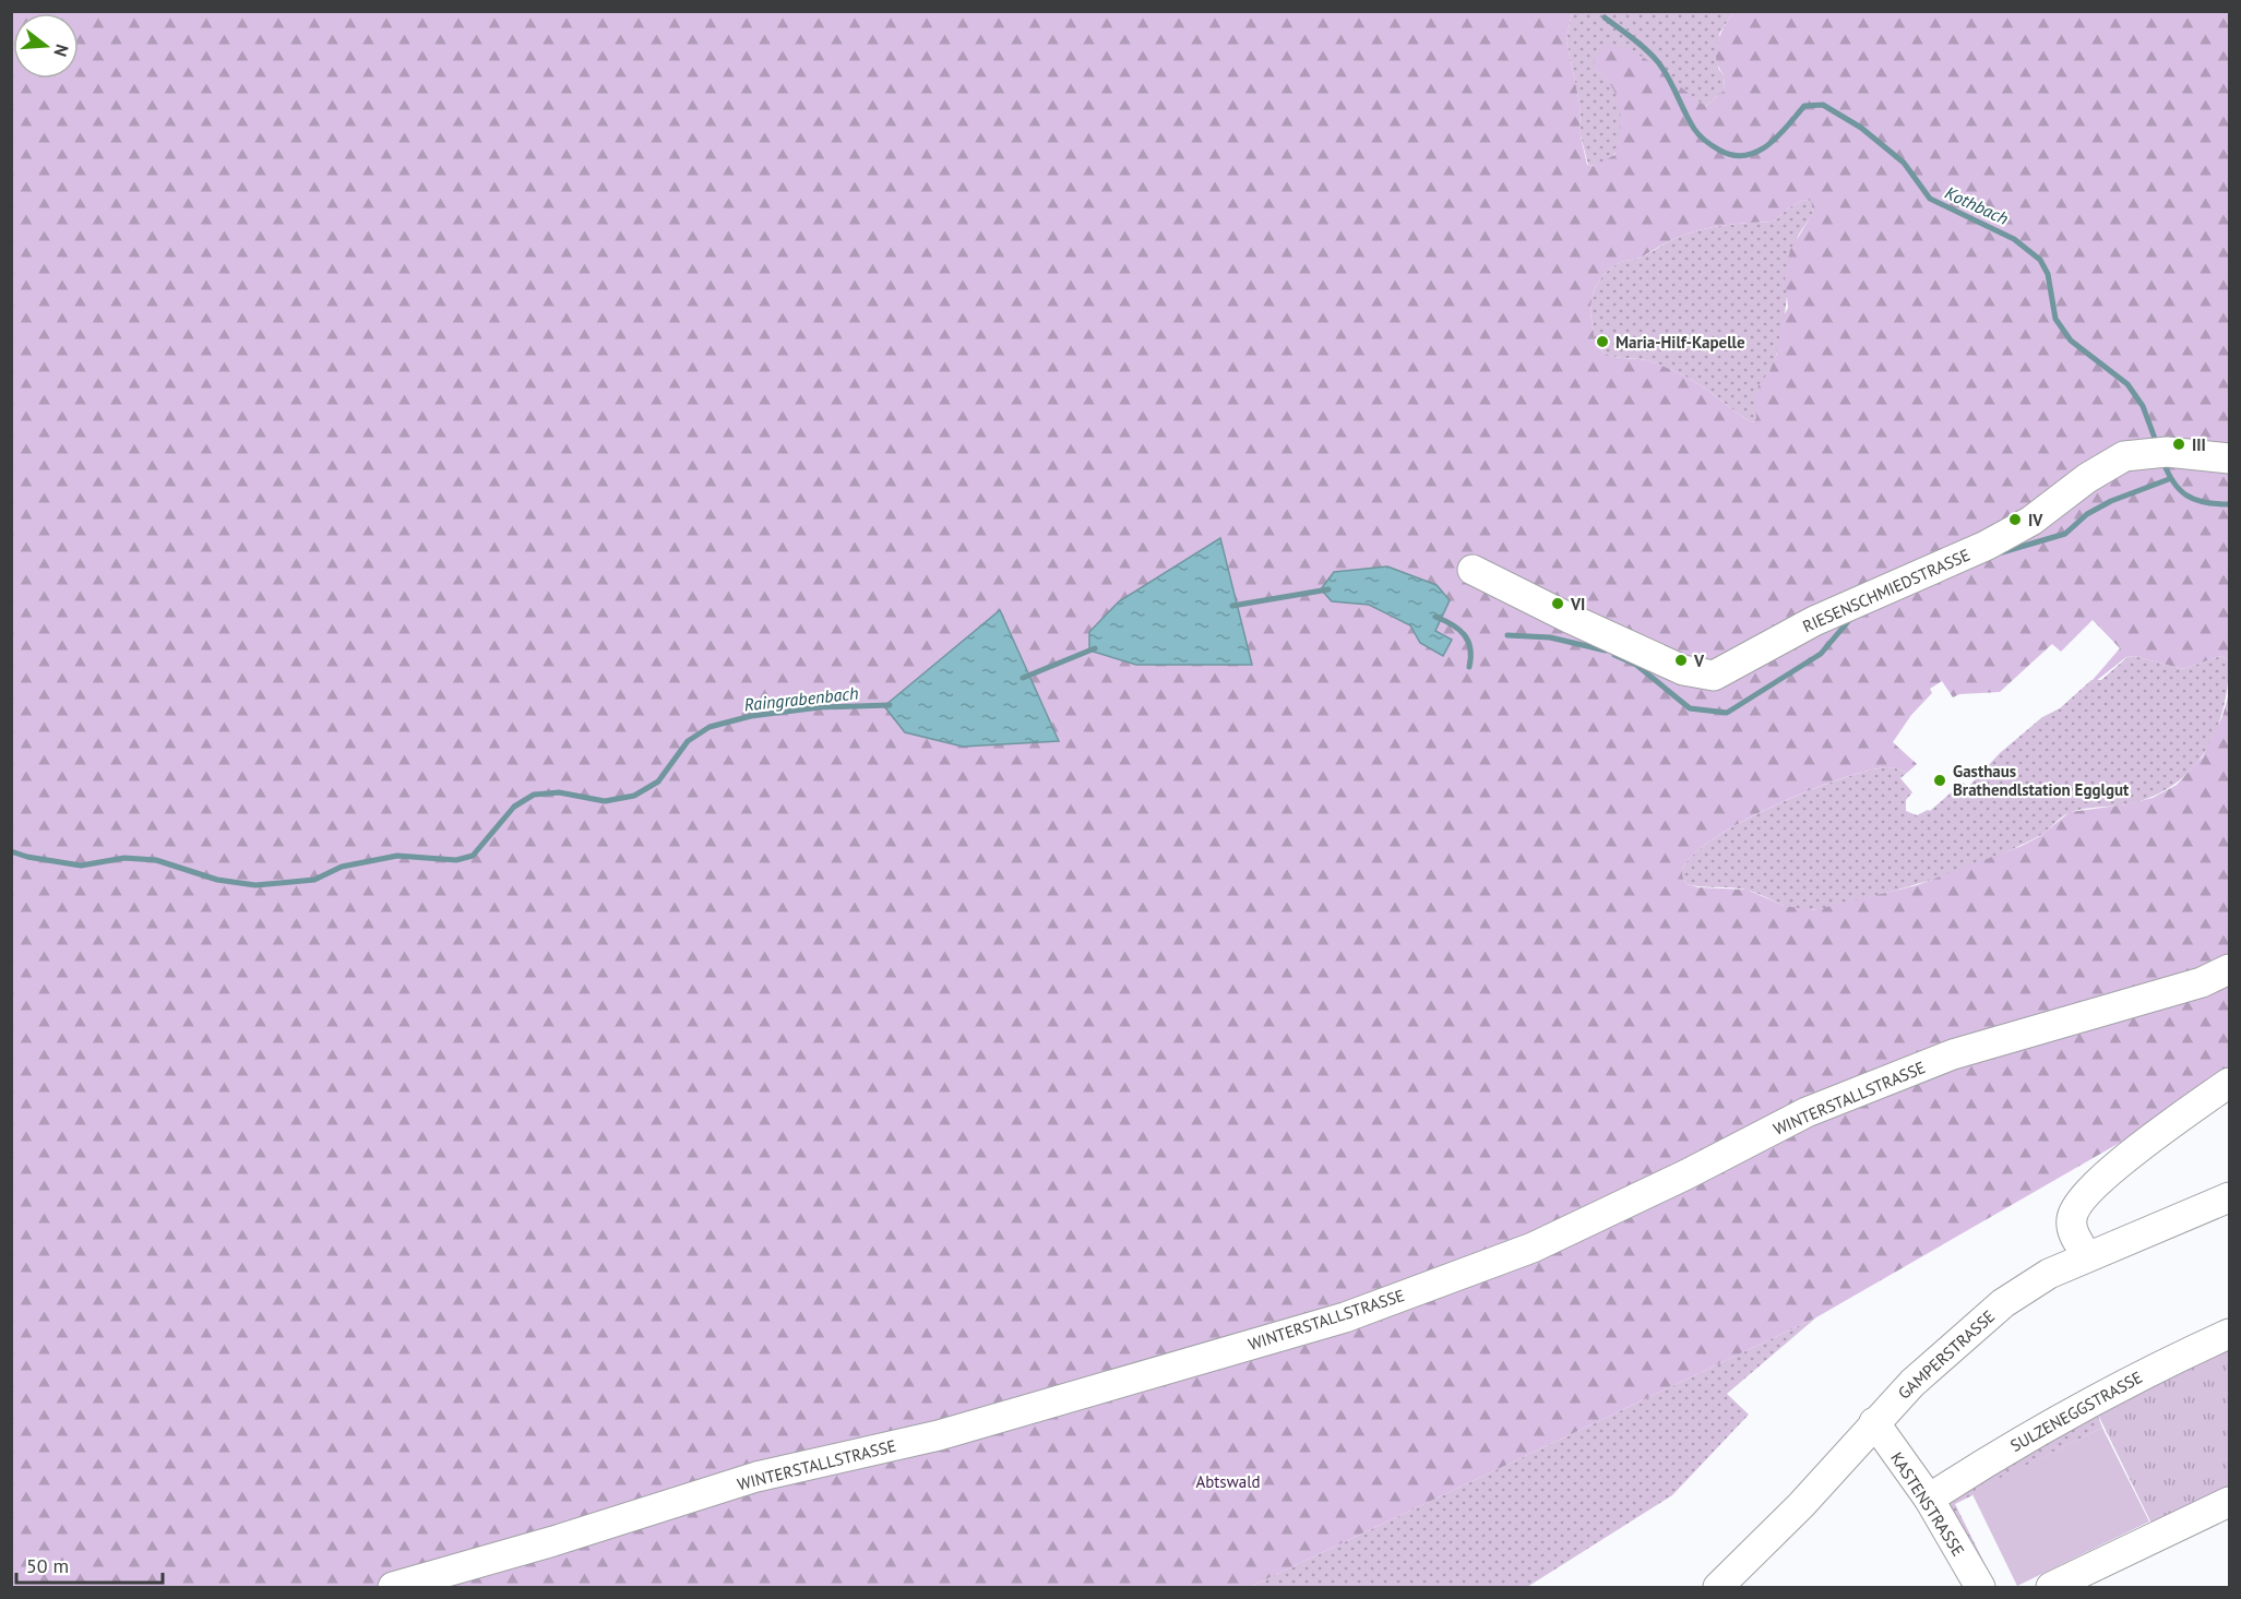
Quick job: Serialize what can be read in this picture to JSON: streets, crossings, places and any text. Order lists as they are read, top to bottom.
{
  "streets": {
    "street": [
      "RIESENSCHMIEDSTRASSE",
      "WINTERSTALLSTRASSE",
      "GAMPERSTRASSE",
      "SULZENEGGSTRASSE",
      "KASTENSTRASSE"
    ]
  },
  "crossings": [
    ["GAMPERSTRASSE", "KASTENSTRASSE"],
    ["SULZENEGGSTRASSE", "KASTENSTRASSE"]
  ],
  "water": ["Kothbach", "Raingrabenbach"],
  "parks": ["Abtswald"],
  "places": [
    "Maria-Hilf-Kapelle",
    "III",
    "IV",
    "VI",
    "V",
    "Gasthaus Brathendlstation Egglgut"
  ],
  "scale_bar": "50 m",
  "north": "right"
}
